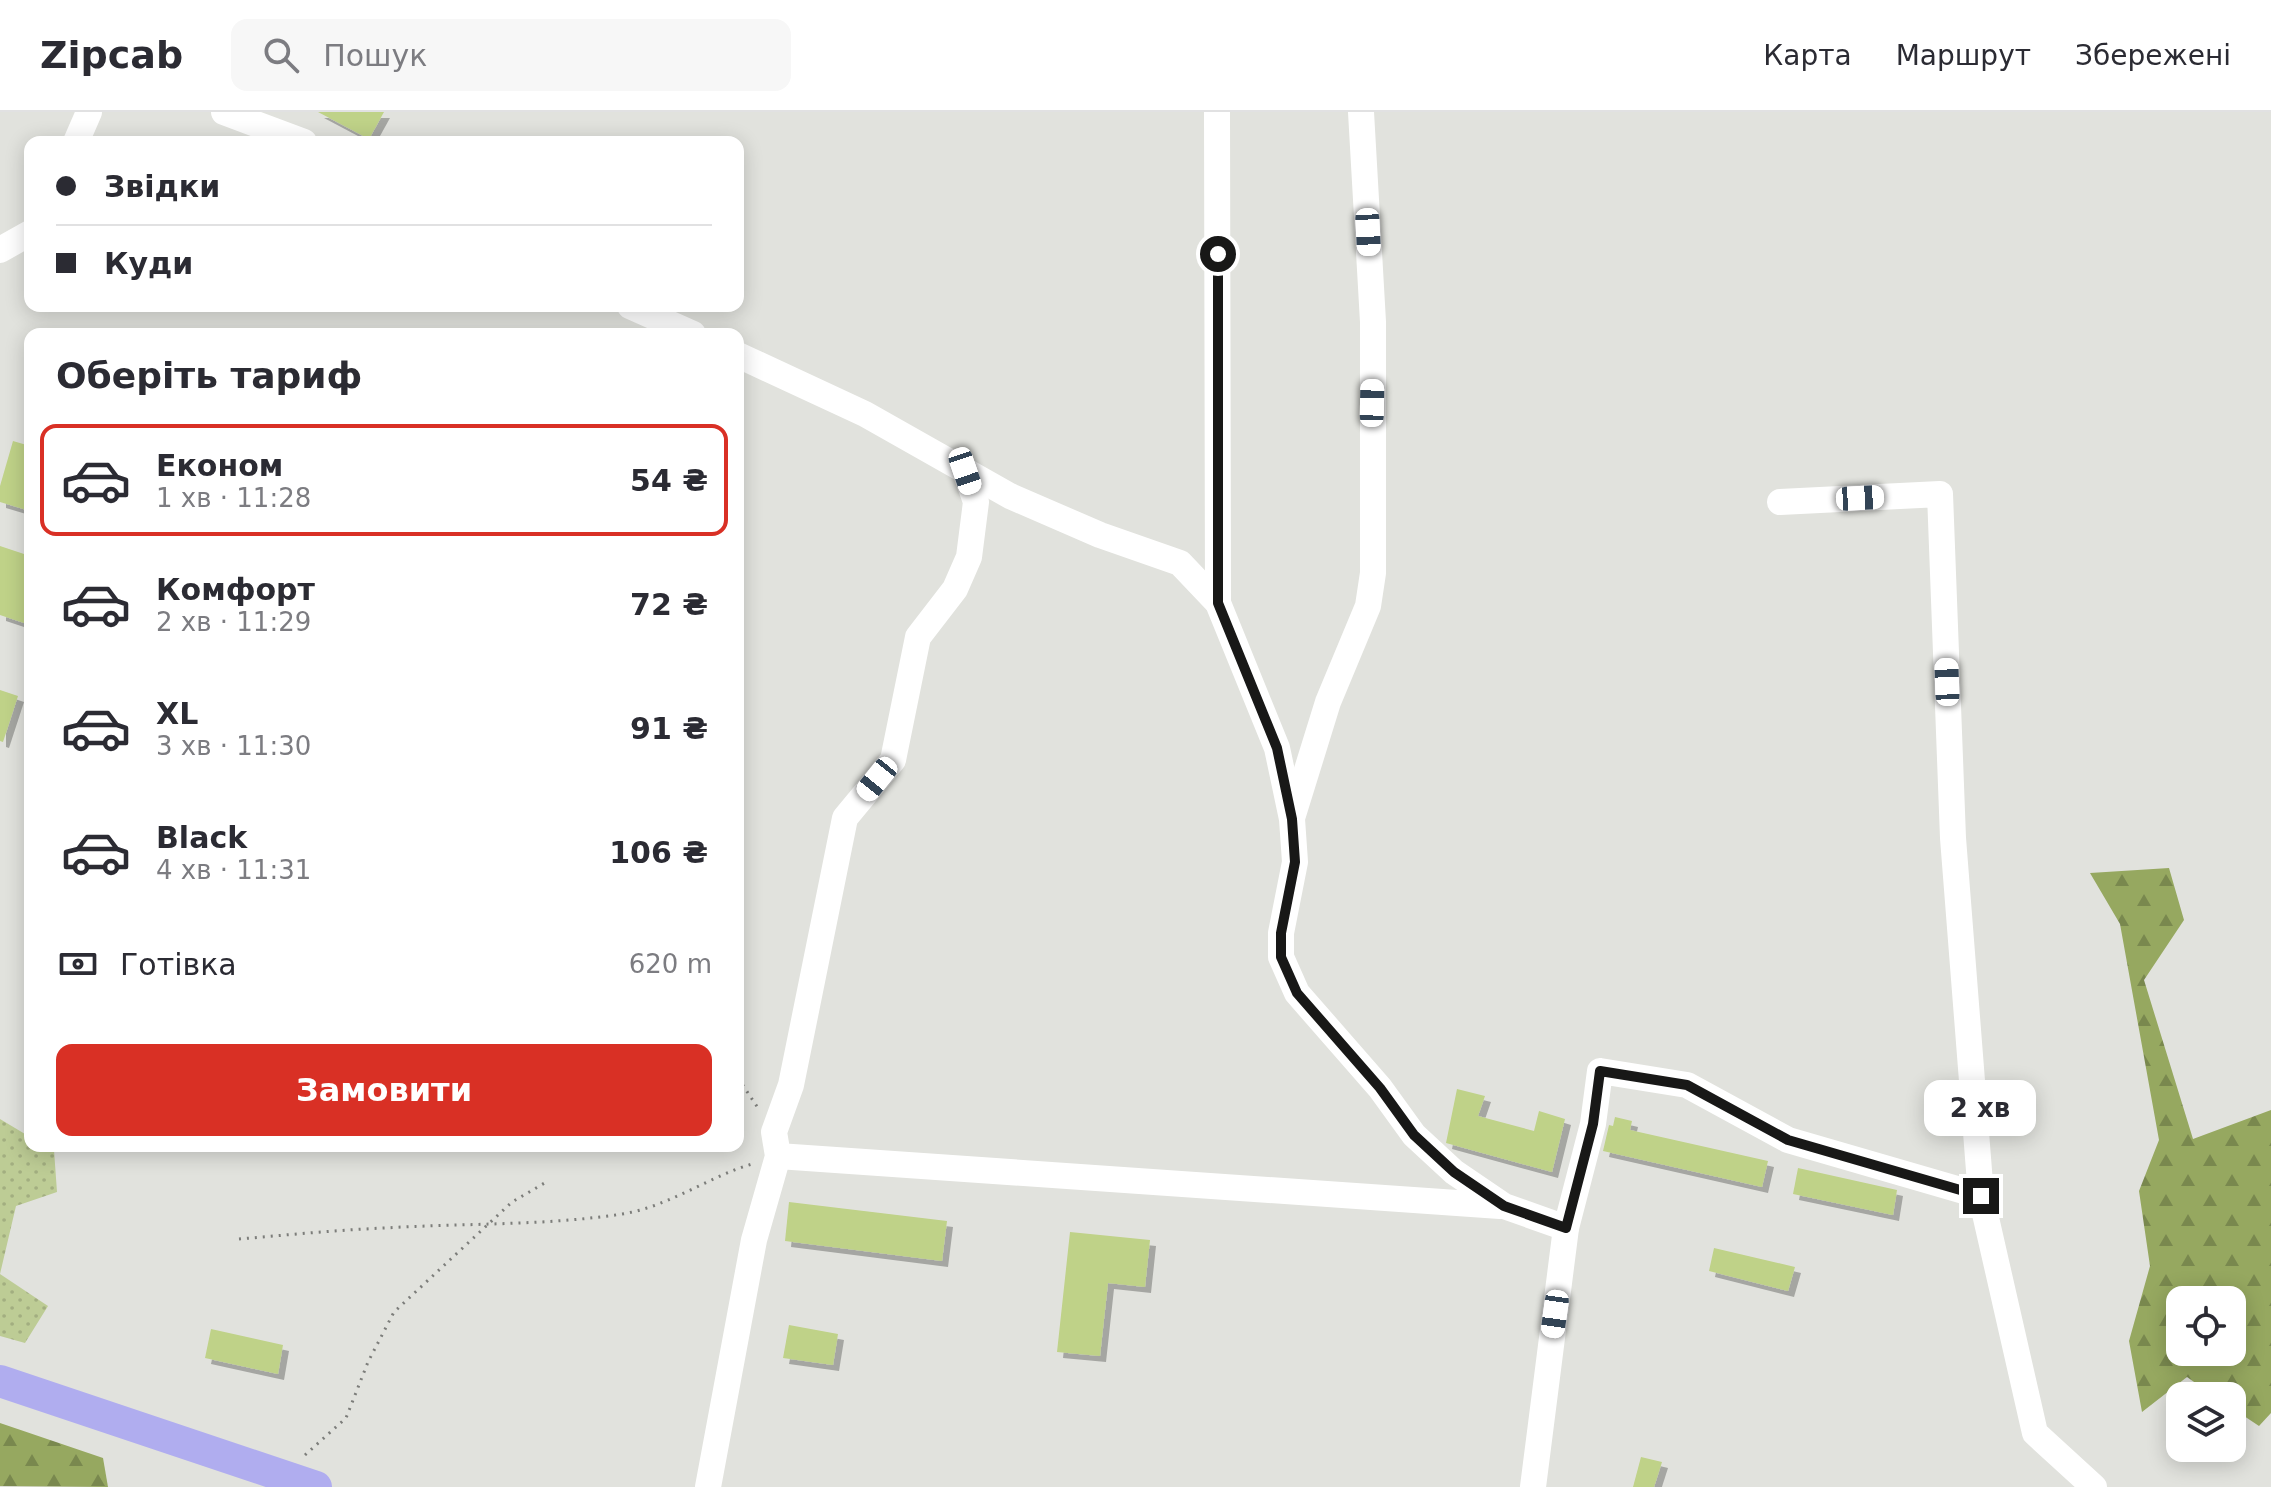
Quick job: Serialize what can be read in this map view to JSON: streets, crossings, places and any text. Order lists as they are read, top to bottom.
{
  "page": {
    "header": "Zipcab",
    "search": "Пошук",
    "nav": ["Карта", "Маршрут", "Збережені"],
    "banner": ["Звідки", "Куди"],
    "heading": "Оберіть тариф",
    "list": [
      {
        "name": "Економ",
        "note": "1 хв · 11:28",
        "value": "54 ₴"
      },
      {
        "name": "Комфорт",
        "note": "2 хв · 11:29",
        "value": "72 ₴"
      },
      {
        "name": "XL",
        "note": "3 хв · 11:30",
        "value": "91 ₴"
      },
      {
        "name": "Black",
        "note": "4 хв · 11:31",
        "value": "106 ₴"
      }
    ],
    "pay": ["Готівка", "620 m"],
    "buttons": "Замовити",
    "bubble": "2 хв"
  }
}
